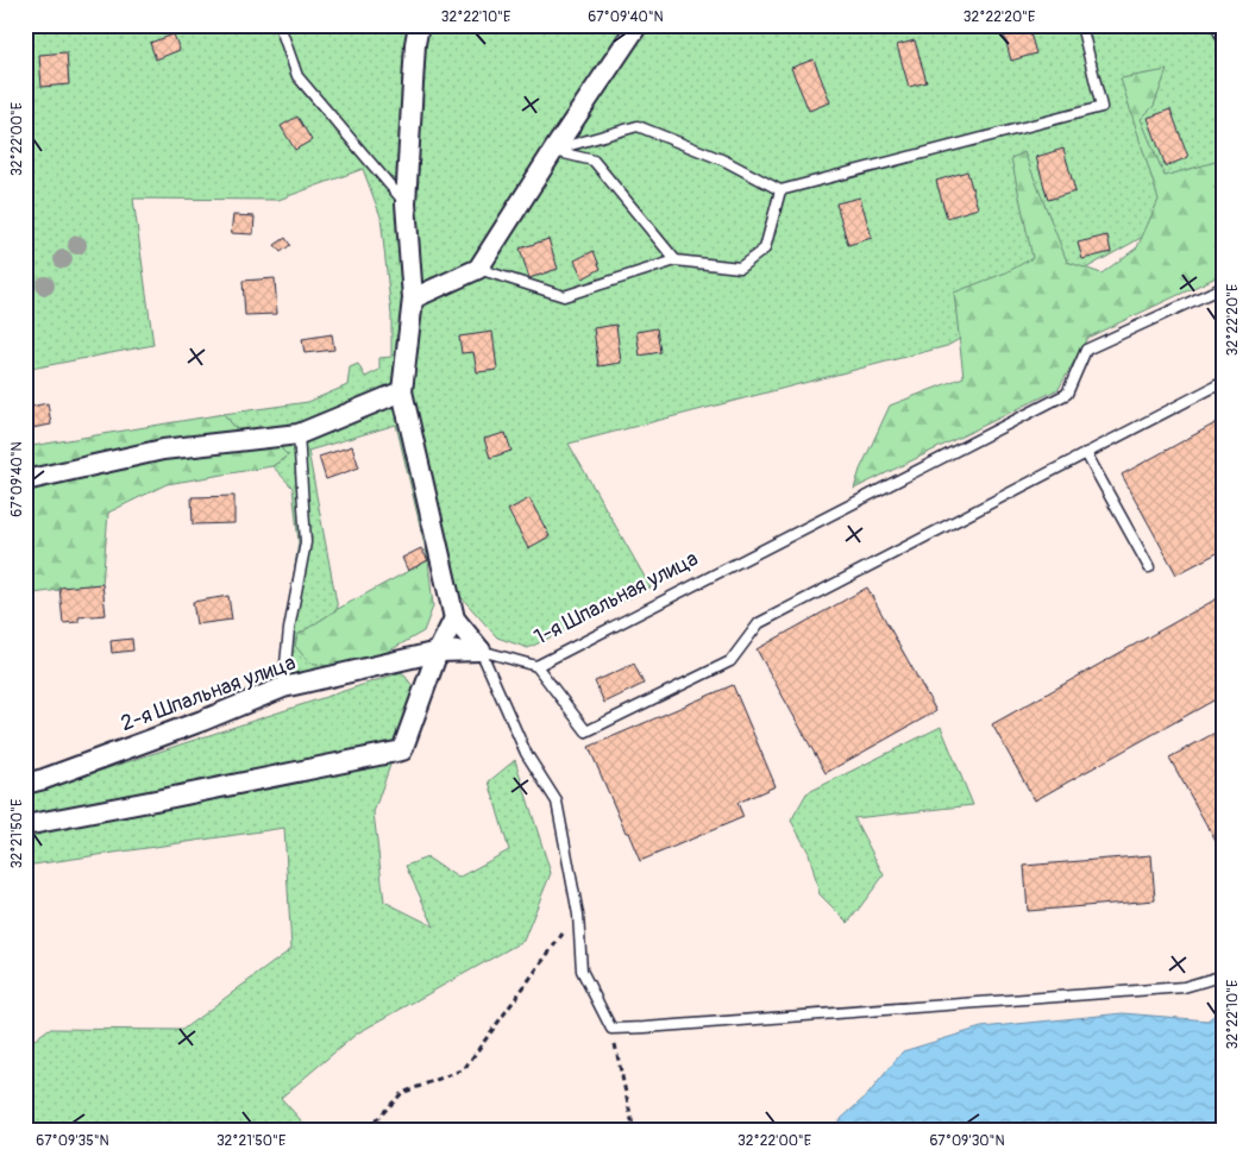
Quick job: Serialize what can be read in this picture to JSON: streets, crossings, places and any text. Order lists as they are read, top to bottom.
{
  "streets": {
    "street": ["2-я Шпальная улица"],
    "lane": ["1-я Шпальная улица"]
  },
  "crossings": [
    ["1-я Шпальная улица", "2-я Шпальная улица"]
  ],
  "coordinates": [
    "32°22'10\"E",
    "67°09'40\"N",
    "32°22'20\"E",
    "32°22'00\"E",
    "32°21'50\"E",
    "67°09'35\"N",
    "67°09'30\"N"
  ]
}
